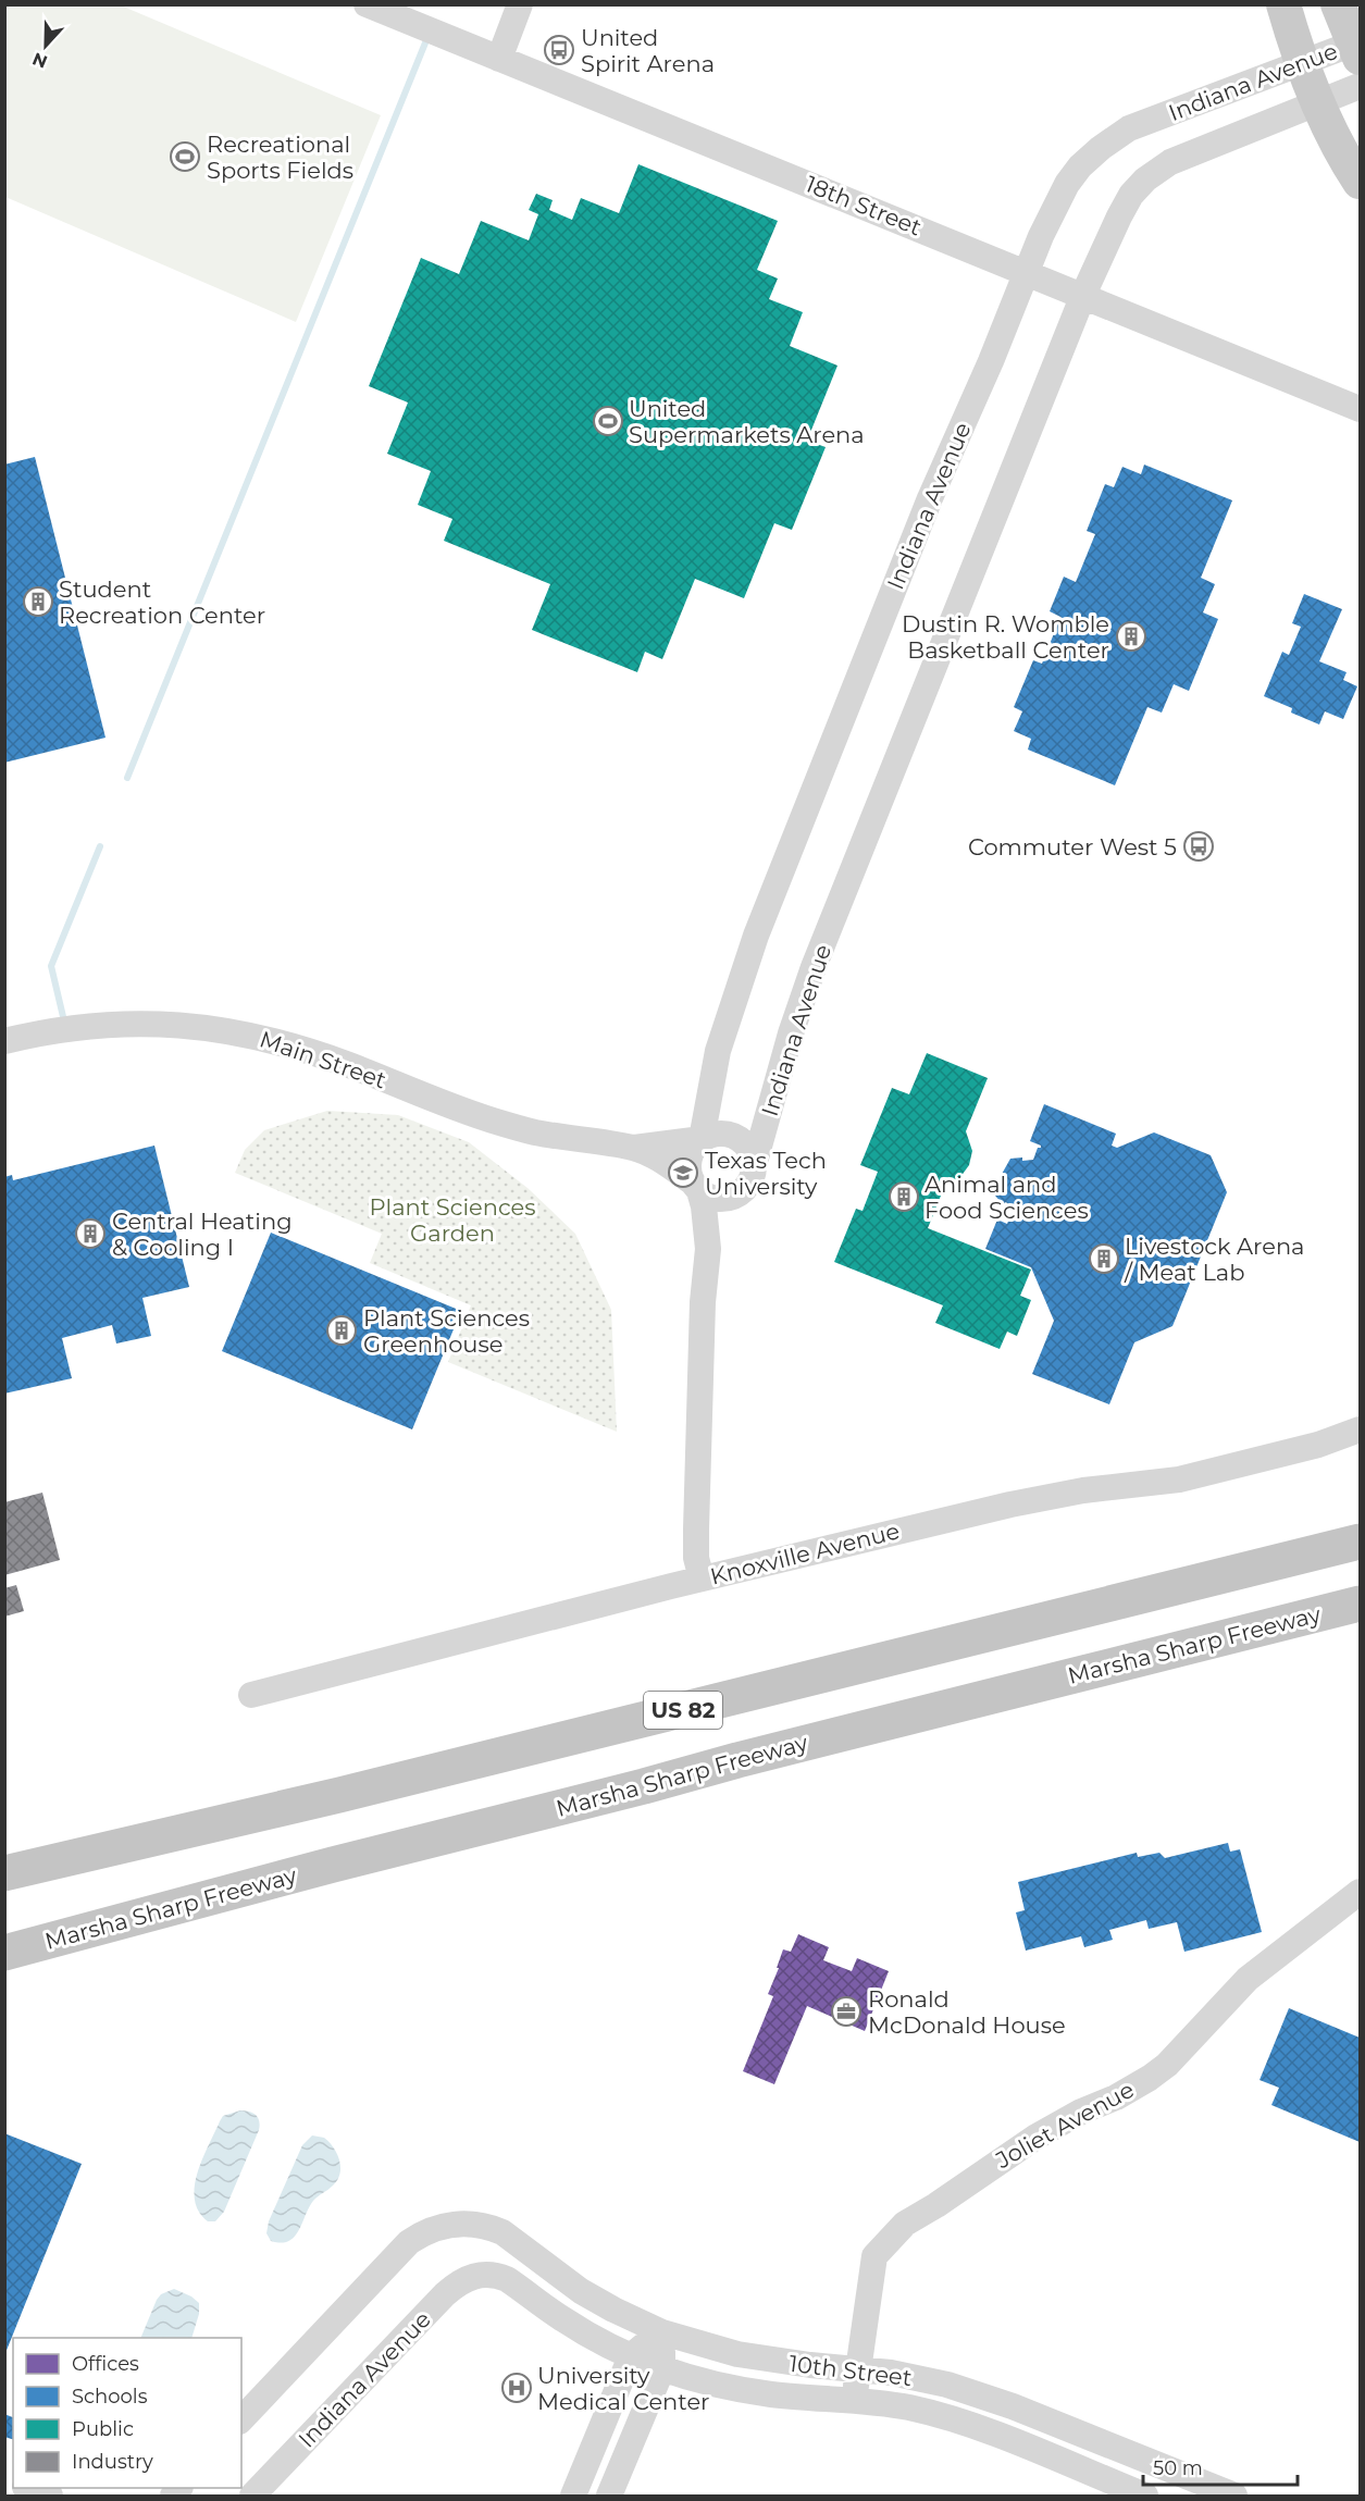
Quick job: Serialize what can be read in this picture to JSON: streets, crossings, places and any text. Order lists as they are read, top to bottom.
{
  "streets": {
    "highway": ["Marsha Sharp Freeway", "US 82"],
    "street": [
      "Indiana Avenue",
      "18th Street",
      "Main Street",
      "Knoxville Avenue",
      "Joliet Avenue",
      "10th Street"
    ]
  },
  "crossings": [
    ["Indiana Avenue", "18th Street"],
    ["Indiana Avenue", "Main Street"],
    ["Indiana Avenue", "10th Street"],
    ["Joliet Avenue", "10th Street"]
  ],
  "parks": ["Plant Sciences Garden"],
  "places": {
    "bus stop": ["United Spirit Arena", "Commuter West 5"],
    "sports": ["Recreational Sports Fields", "United Supermarkets Arena"],
    "building": [
      "Student Recreation Center",
      "Dustin R. Womble Basketball Center",
      "Animal and Food Sciences",
      "Central Heating & Cooling I",
      "Livestock Arena / Meat Lab",
      "Plant Sciences Greenhouse"
    ],
    "school or university": ["Texas Tech University"],
    "office": ["Ronald McDonald House"],
    "hospital": ["University Medical Center"]
  },
  "legend": [
    "Offices",
    "Schools",
    "Public",
    "Industry"
  ],
  "scale_bar": "50 m",
  "north": "bottom"
}
